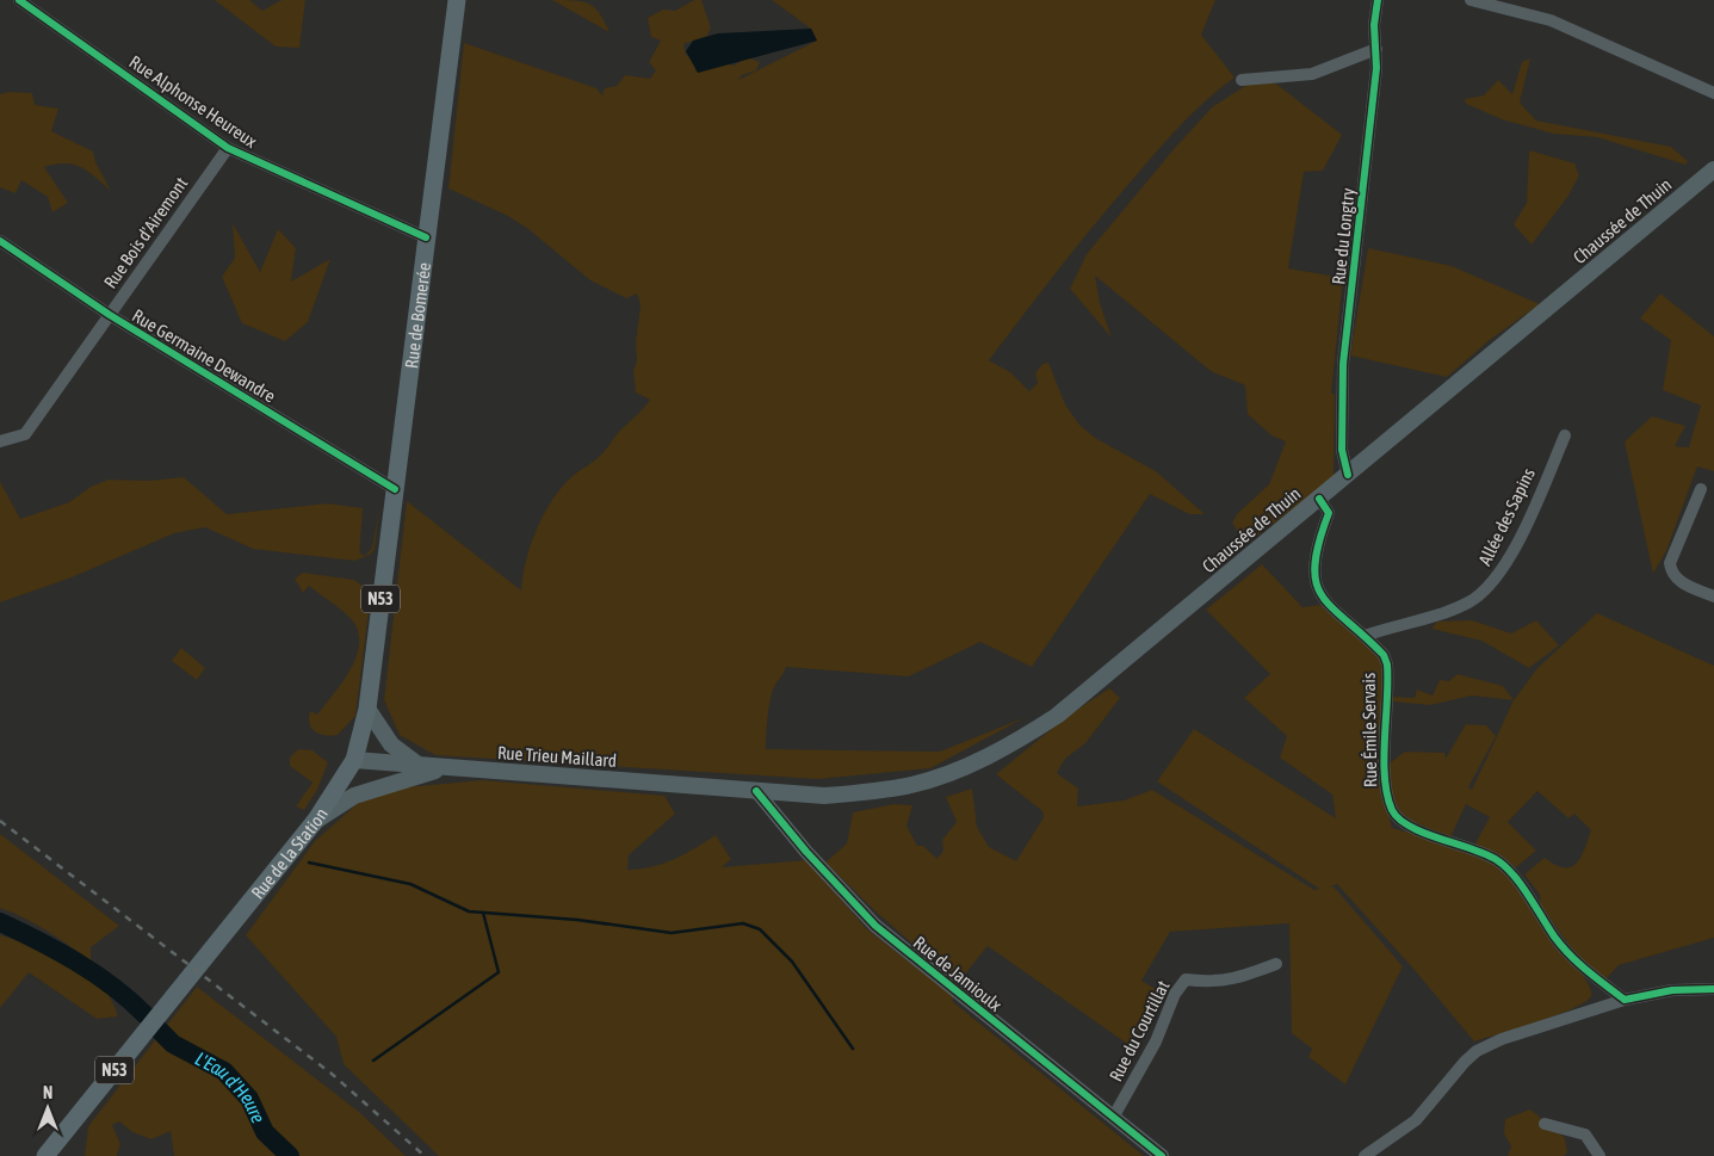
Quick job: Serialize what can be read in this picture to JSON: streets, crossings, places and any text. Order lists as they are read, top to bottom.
{
  "streets": {
    "main road": [
      "Chaussée de Thuin",
      "Rue de Bomerée",
      "N53",
      "Rue Trieu Maillard",
      "Rue de la Station"
    ],
    "street": [
      "Rue Alphonse Heureux",
      "Rue Bois d'Airemont",
      "Rue du Longtry",
      "Rue Germaine Dewandre",
      "Allée des Sapins",
      "Rue Émile Servais",
      "Rue de Jamioulx",
      "Rue du Courtillat"
    ]
  },
  "crossings": [
    ["Rue Alphonse Heureux", "Rue Bois d'Airemont"],
    ["Rue Alphonse Heureux", "Rue de Bomerée"],
    ["Chaussée de Thuin", "Rue du Longtry"],
    ["Chaussée de Thuin", "Rue Émile Servais"],
    ["Chaussée de Thuin", "Rue Trieu Maillard"],
    ["Chaussée de Thuin", "Rue de Jamioulx"],
    ["Rue Bois d'Airemont", "Rue Germaine Dewandre"],
    ["Rue de Bomerée", "Rue Germaine Dewandre"],
    ["Rue de Bomerée", "Rue de la Station"],
    ["Rue Germaine Dewandre", "Rue de la Station"],
    ["Allée des Sapins", "Rue Émile Servais"],
    ["Rue Trieu Maillard", "Rue de la Station"],
    ["Rue Trieu Maillard", "Rue de Jamioulx"],
    ["Rue de Jamioulx", "Rue du Courtillat"]
  ],
  "water": ["L'Eau d'Heure"],
  "north": "top"
}
